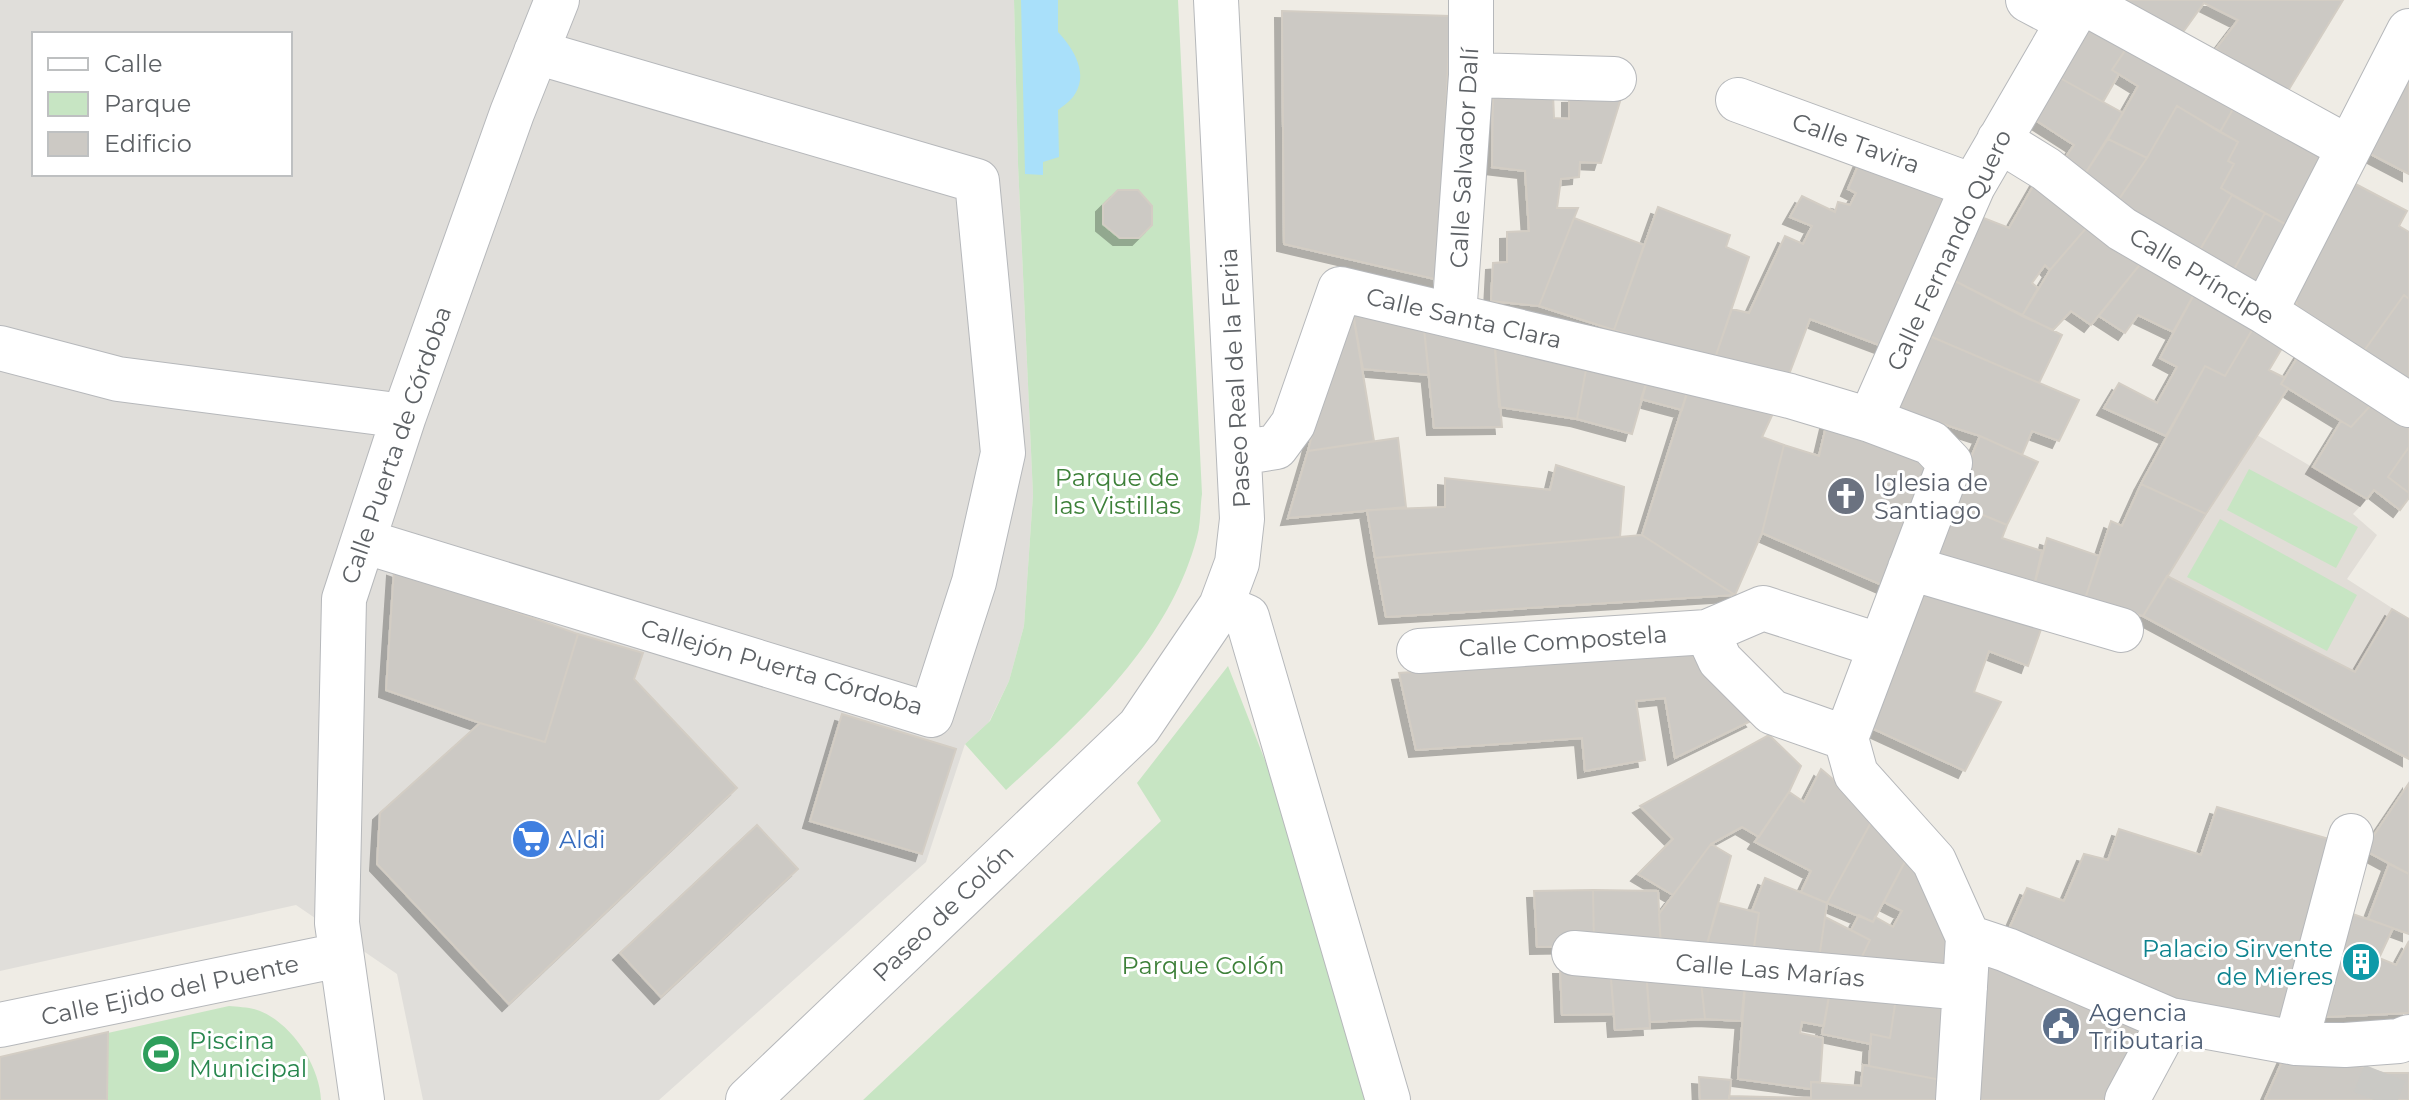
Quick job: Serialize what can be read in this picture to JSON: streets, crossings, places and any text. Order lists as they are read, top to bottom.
{
  "streets": {
    "street": [
      "Calle Tavira",
      "Calle Salvador Dalí",
      "Calle Fernando Quero",
      "Calle Príncipe",
      "Calle Santa Clara",
      "Paseo Real de la Feria",
      "Calle Puerta de Córdoba",
      "Calle Compostela",
      "Callejón Puerta Córdoba",
      "Paseo de Colón",
      "Calle Las Marías",
      "Calle Ejido del Puente"
    ]
  },
  "crossings": [
    ["Calle Tavira", "Calle Fernando Quero"],
    ["Calle Salvador Dalí", "Calle Santa Clara"],
    ["Calle Fernando Quero", "Calle Príncipe"],
    ["Calle Fernando Quero", "Calle Santa Clara"],
    ["Calle Santa Clara", "Paseo Real de la Feria"],
    ["Paseo Real de la Feria", "Paseo de Colón"],
    ["Calle Puerta de Córdoba", "Callejón Puerta Córdoba"],
    ["Calle Puerta de Córdoba", "Calle Ejido del Puente"]
  ],
  "parks": ["Parque de las Vistillas", "Parque Colón"],
  "places": {
    "church": ["Iglesia de Santiago"],
    "supermarket": ["Aldi"],
    "building": ["Palacio Sirvente de Mieres"],
    "public building": ["Agencia Tributaria"],
    "sports": ["Piscina Municipal"]
  },
  "legend": ["Calle", "Parque", "Edificio"]
}
